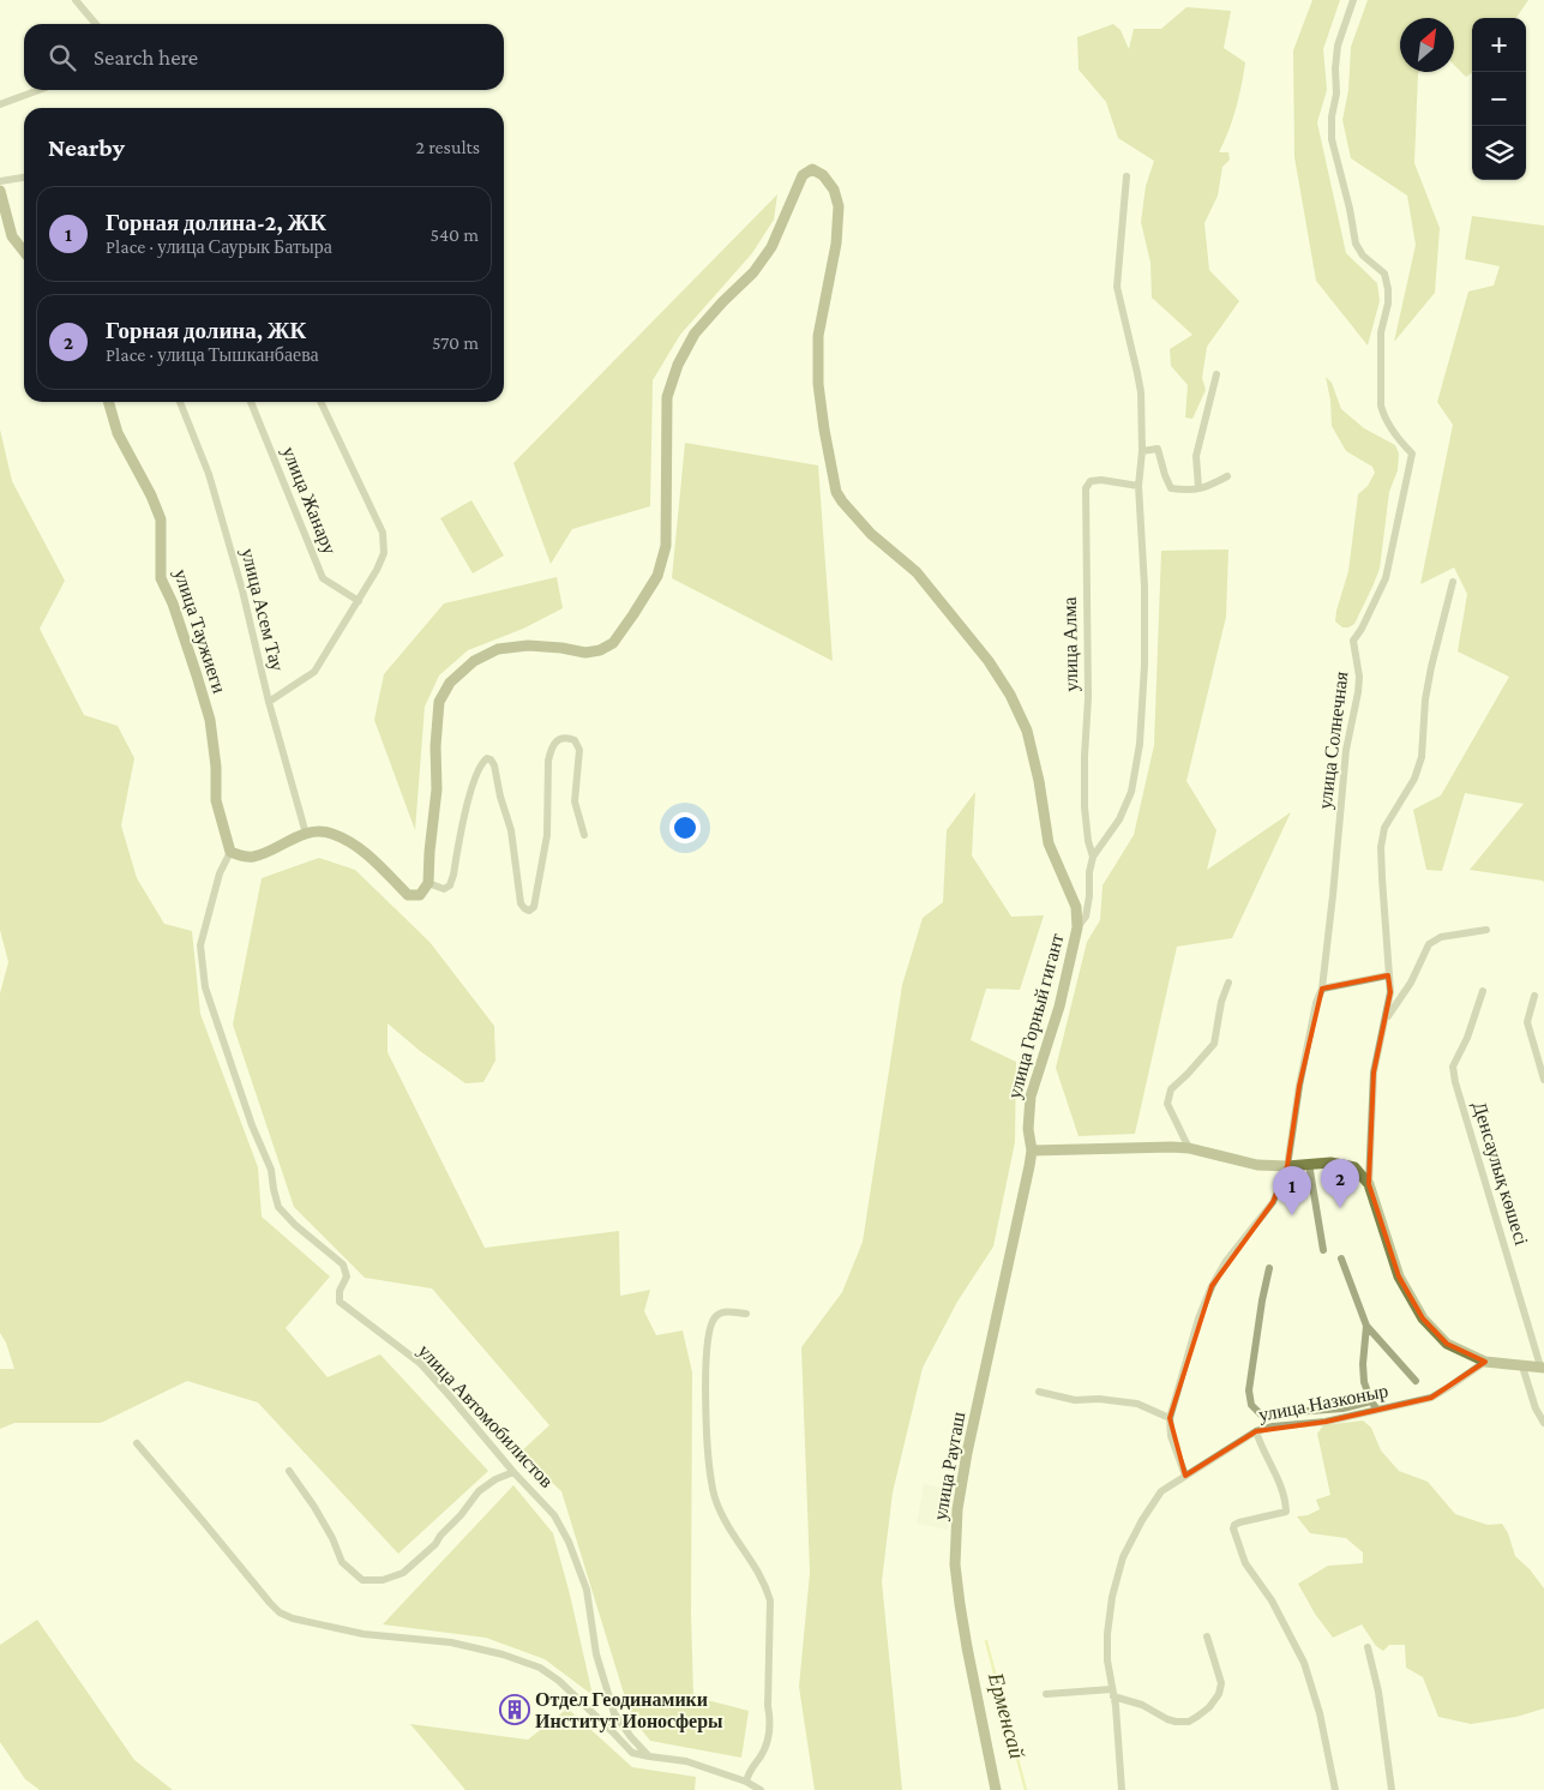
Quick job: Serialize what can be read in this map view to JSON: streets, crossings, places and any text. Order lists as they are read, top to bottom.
{
  "streets": {
    "street": [
      "улица Жанару",
      "улица Асем Тау",
      "улица Таужиеги",
      "улица Алма",
      "улица Солнечная",
      "улица Горный гигант",
      "Денсаулық көшесі",
      "улица Назконыр",
      "улица Автомобилистов",
      "улица Раугаш"
    ]
  },
  "crossings": [
    ["улица Таужиеги", "улица Автомобилистов"],
    ["улица Горный гигант", "улица Раугаш"]
  ],
  "water": ["Ерменсай"],
  "places": {
    "building": ["Отдел Геодинамики Институт Ионосферы"]
  },
  "north": "top right",
  "page": {
    "map_buttons": ["+", "−"],
    "search": "Search here",
    "heading": ["Nearby", "2 results"],
    "list": [
      {
        "mark": "1",
        "name": "Горная долина-2, ЖК",
        "note": "Place · улица Саурык Батыра",
        "value": "540 m"
      },
      {
        "mark": "2",
        "name": "Горная долина, ЖК",
        "note": "Place · улица Тышканбаева",
        "value": "570 m"
      }
    ],
    "pins": ["2", "1"]
  }
}
